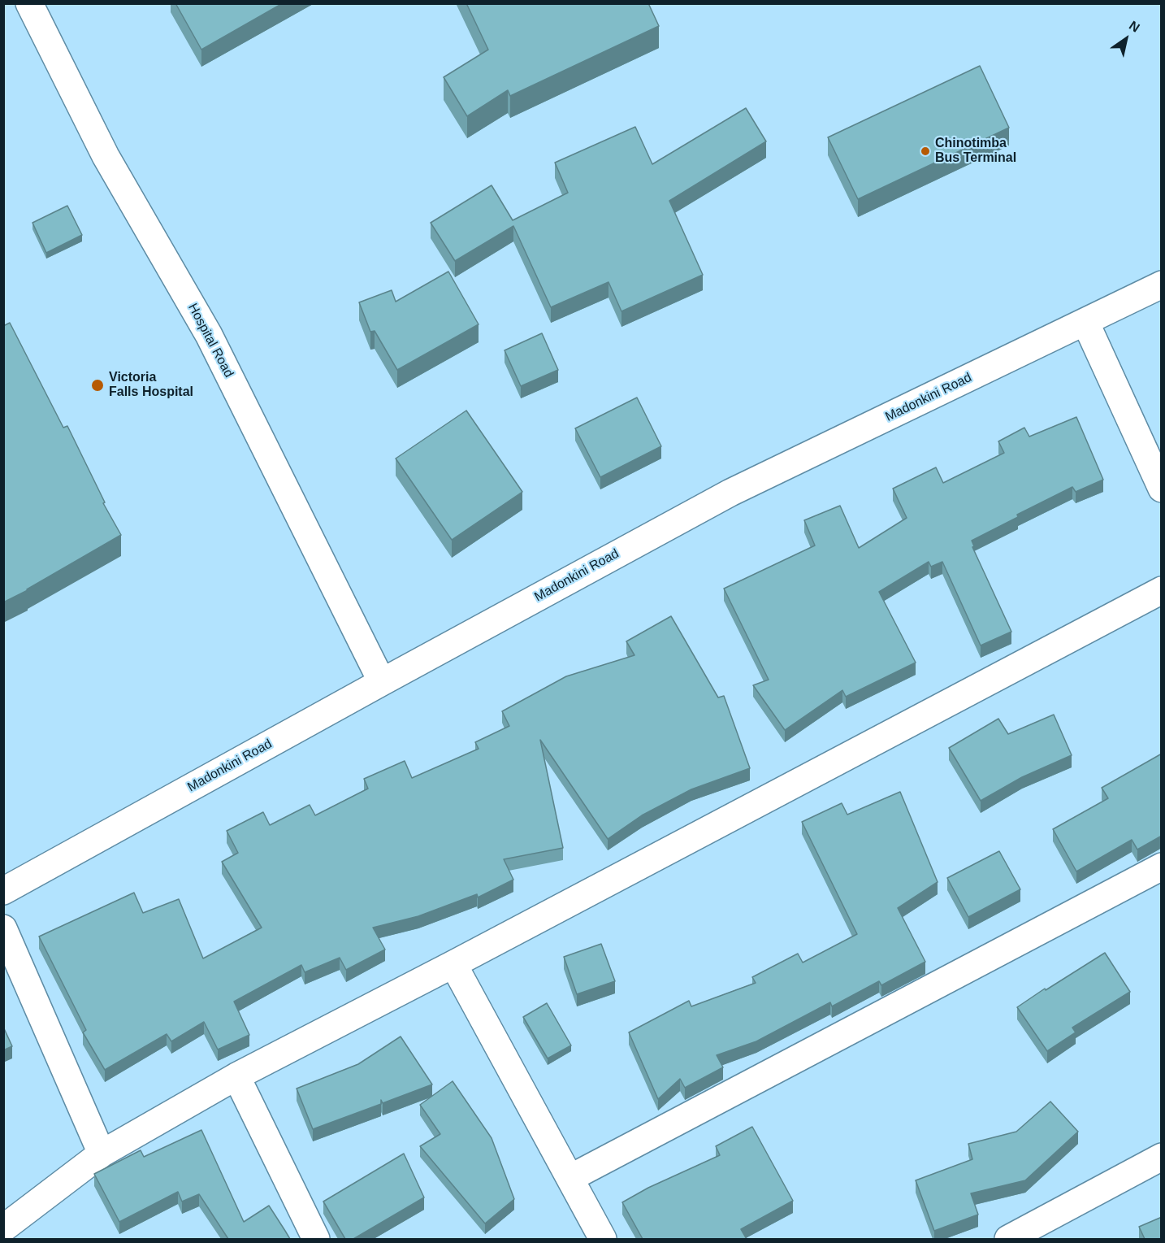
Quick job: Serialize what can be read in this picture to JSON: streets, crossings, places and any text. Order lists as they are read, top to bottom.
{
  "streets": {
    "street": ["Hospital Road", "Madonkini Road"]
  },
  "crossings": [
    ["Hospital Road", "Madonkini Road"]
  ],
  "places": ["Chinotimba Bus Terminal", "Victoria Falls Hospital"],
  "north": "top right"
}
